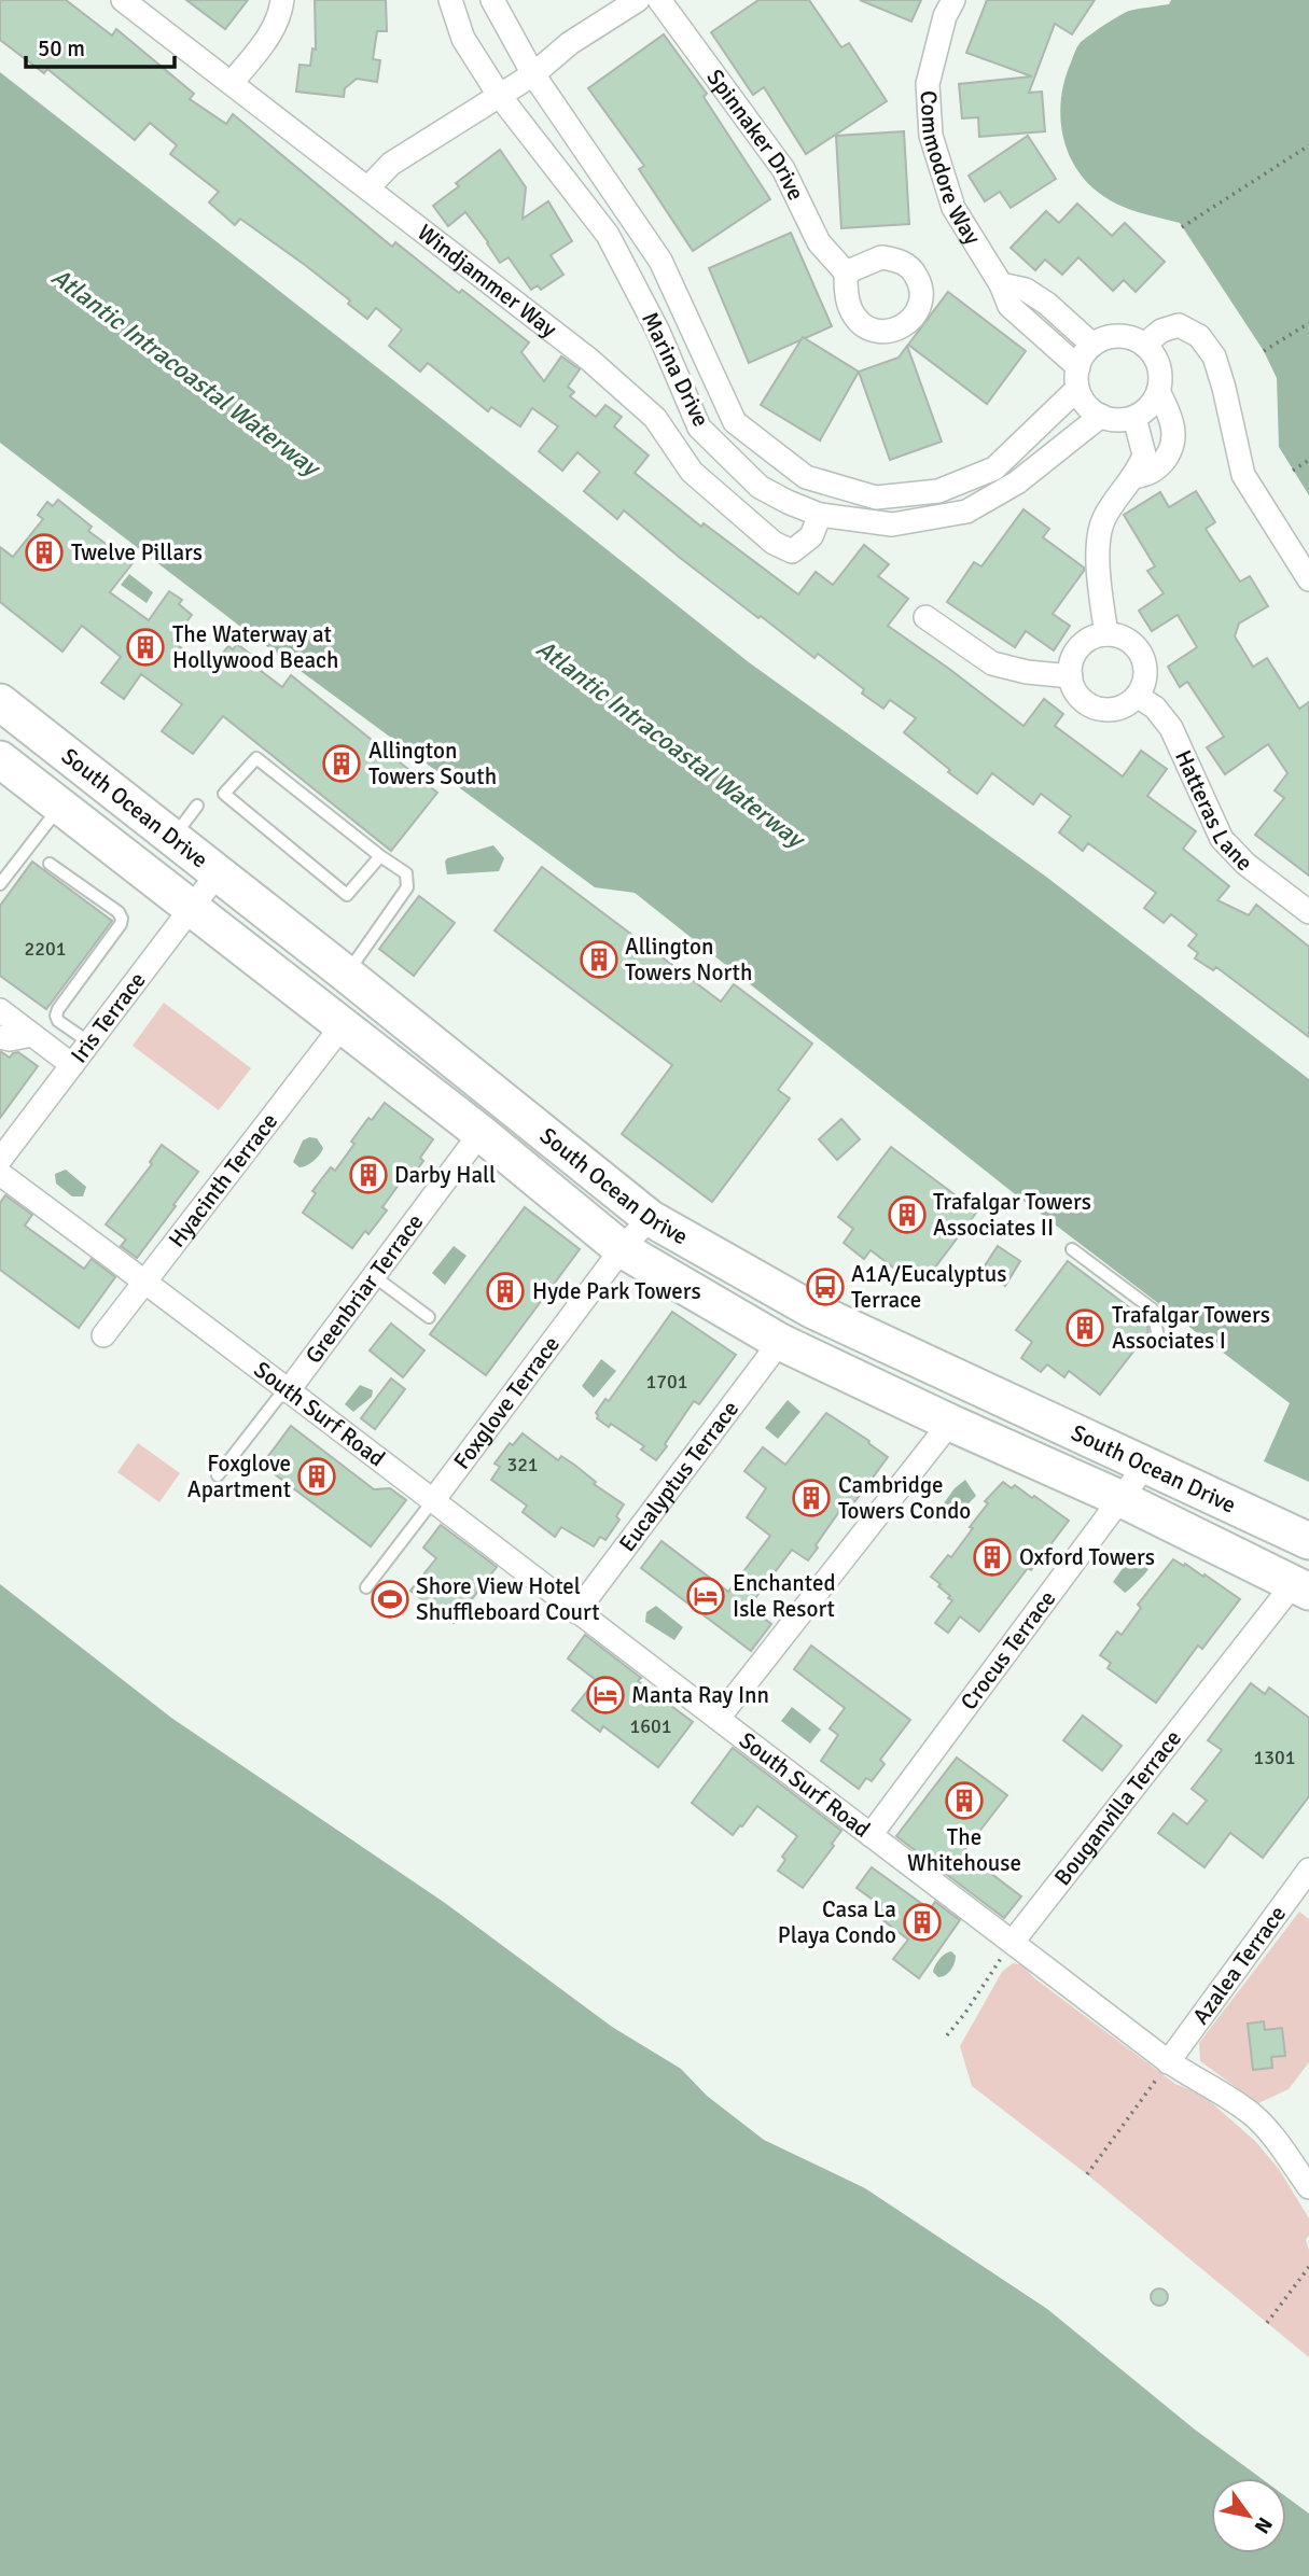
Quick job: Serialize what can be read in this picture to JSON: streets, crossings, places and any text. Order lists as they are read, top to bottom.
{
  "streets": {
    "main road": ["South Ocean Drive"],
    "street": [
      "Spinnaker Drive",
      "Commodore Way",
      "Windjammer Way",
      "Marina Drive",
      "Hatteras Lane",
      "Iris Terrace",
      "Hyacinth Terrace",
      "Greenbriar Terrace",
      "Foxglove Terrace",
      "South Surf Road",
      "Eucalyptus Terrace",
      "Crocus Terrace",
      "Bouganvilla Terrace",
      "Azalea Terrace"
    ]
  },
  "crossings": [
    ["Commodore Way", "Marina Drive"],
    ["Windjammer Way", "Marina Drive"],
    ["South Ocean Drive", "Iris Terrace"],
    ["South Ocean Drive", "Hyacinth Terrace"],
    ["South Ocean Drive", "Greenbriar Terrace"],
    ["South Ocean Drive", "Foxglove Terrace"],
    ["South Ocean Drive", "Eucalyptus Terrace"],
    ["South Ocean Drive", "Crocus Terrace"],
    ["South Ocean Drive", "Bouganvilla Terrace"],
    ["Hyacinth Terrace", "South Surf Road"],
    ["Greenbriar Terrace", "South Surf Road"],
    ["Foxglove Terrace", "South Surf Road"],
    ["South Surf Road", "Eucalyptus Terrace"],
    ["South Surf Road", "Crocus Terrace"],
    ["South Surf Road", "Bouganvilla Terrace"],
    ["South Surf Road", "Azalea Terrace"]
  ],
  "water": ["Atlantic Intracoastal Waterway"],
  "places": {
    "building": [
      "Twelve Pillars",
      "The Waterway at Hollywood Beach",
      "Allington Towers South",
      "Allington Towers North",
      "Darby Hall",
      "Trafalgar Towers Associates II",
      "Hyde Park Towers",
      "Trafalgar Towers Associates I",
      "Foxglove Apartment",
      "Cambridge Towers Condo",
      "Oxford Towers",
      "The Whitehouse",
      "Casa La Playa Condo"
    ],
    "bus stop": ["A1A/Eucalyptus Terrace"],
    "hotel": ["Enchanted Isle Resort", "Manta Ray Inn"],
    "sports": ["Shore View Hotel Shuffleboard Court"]
  },
  "house_numbers": [
    "2201",
    "1701",
    "321",
    "1601",
    "1301"
  ],
  "scale_bar": "50 m",
  "north": "bottom right"
}
